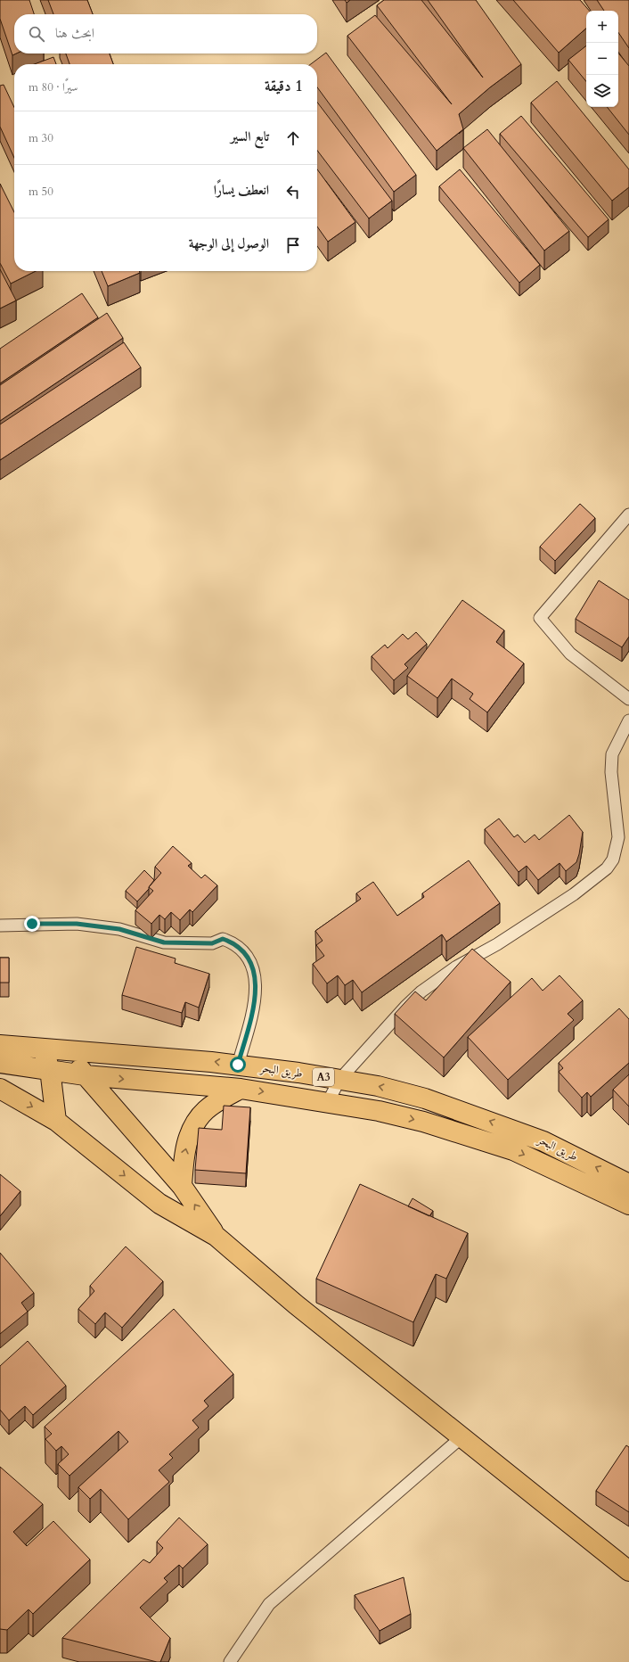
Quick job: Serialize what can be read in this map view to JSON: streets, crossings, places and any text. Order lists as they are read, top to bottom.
{
  "streets": {
    "highway": ["طريق البحر", "A3"]
  },
  "page": {
    "map_buttons": ["+", "−"],
    "search": "ابحث هنا",
    "heading": ["1 دقيقة", "سيرًا · 80 m"],
    "list": [
      ["تابع السير", "30 m"],
      ["انعطف يسارًا", "50 m"],
      "الوصول إلى الوجهة"
    ]
  }
}
